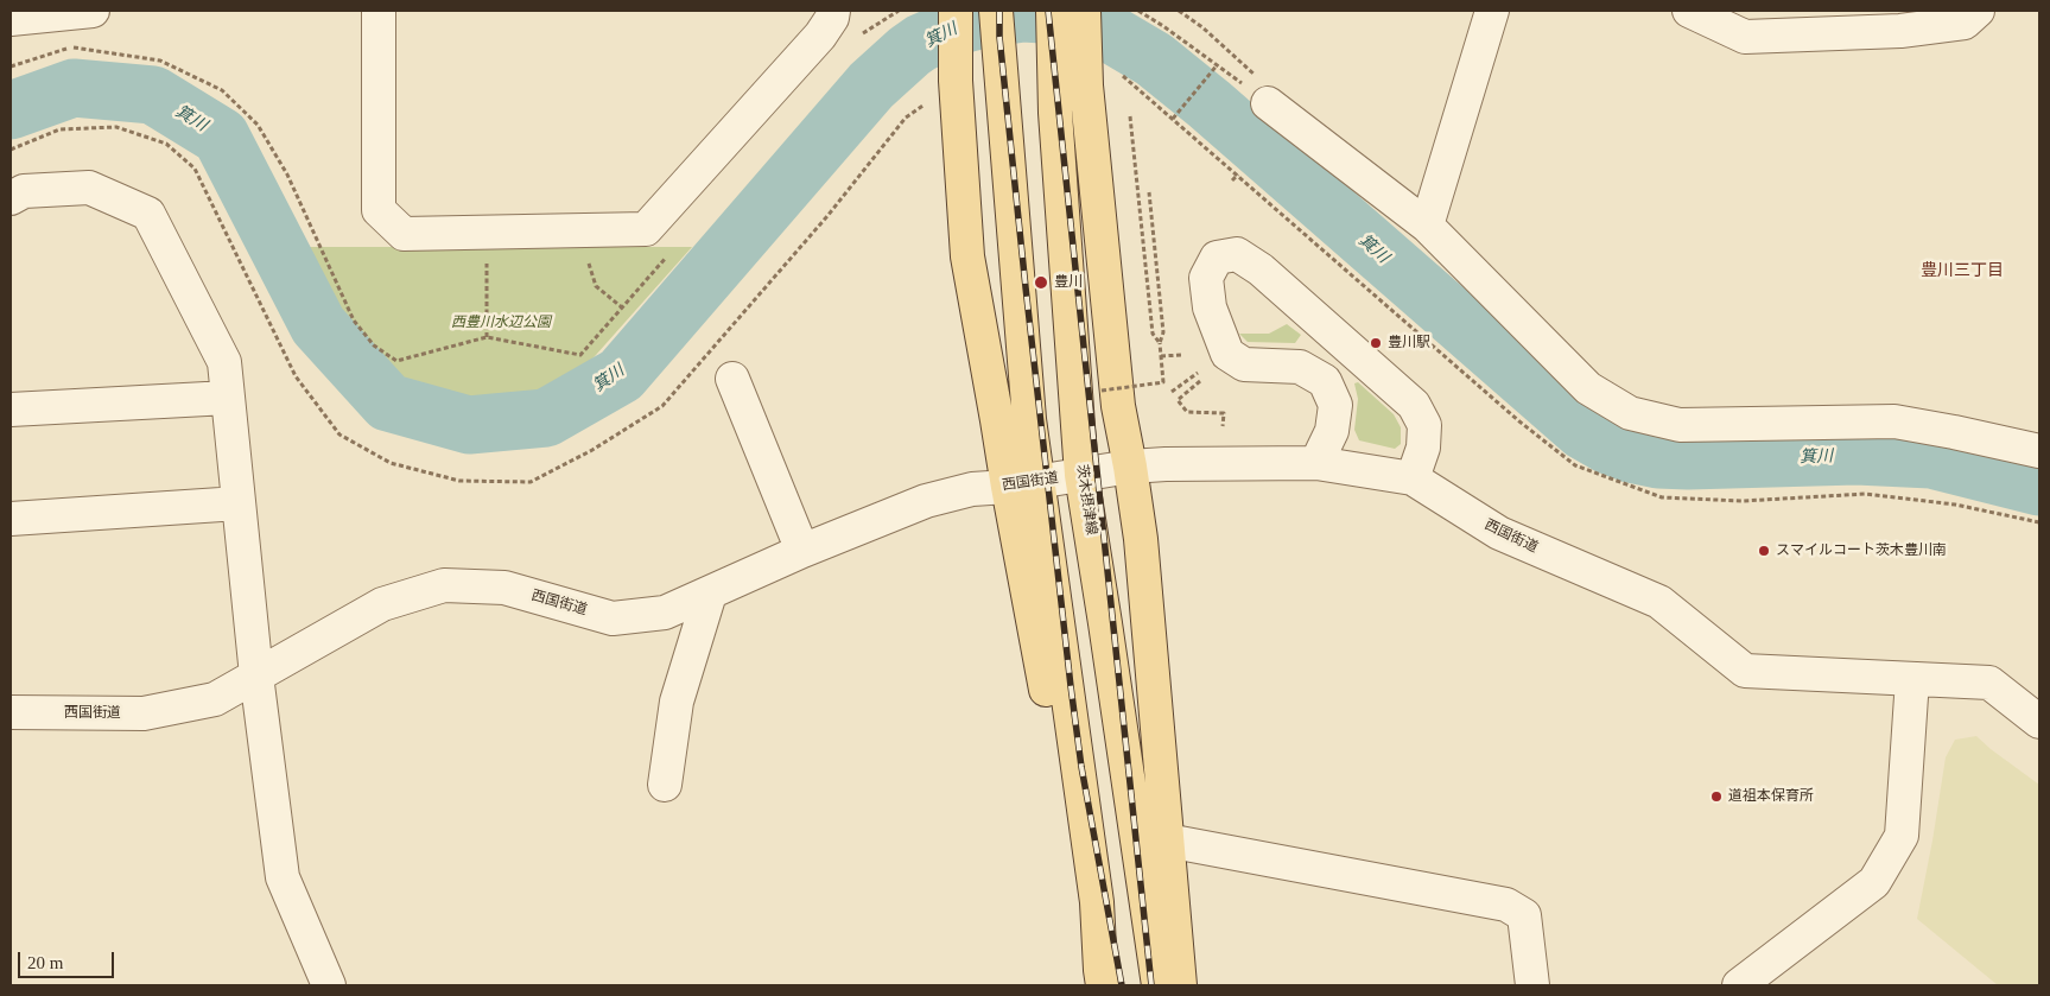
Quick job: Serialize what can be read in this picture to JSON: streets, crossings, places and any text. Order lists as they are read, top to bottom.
{
  "streets": {
    "main road": ["茨木摂津線"],
    "street": ["西国街道"]
  },
  "crossings": [
    ["西国街道", "茨木摂津線"]
  ],
  "districts": ["豊川三丁目"],
  "water": ["箕川"],
  "parks": ["西豊川水辺公園"],
  "places": [
    "豊川",
    "豊川駅",
    "スマイルコート茨木豊川南",
    "道祖本保育所"
  ],
  "scale_bar": "20 m"
}
